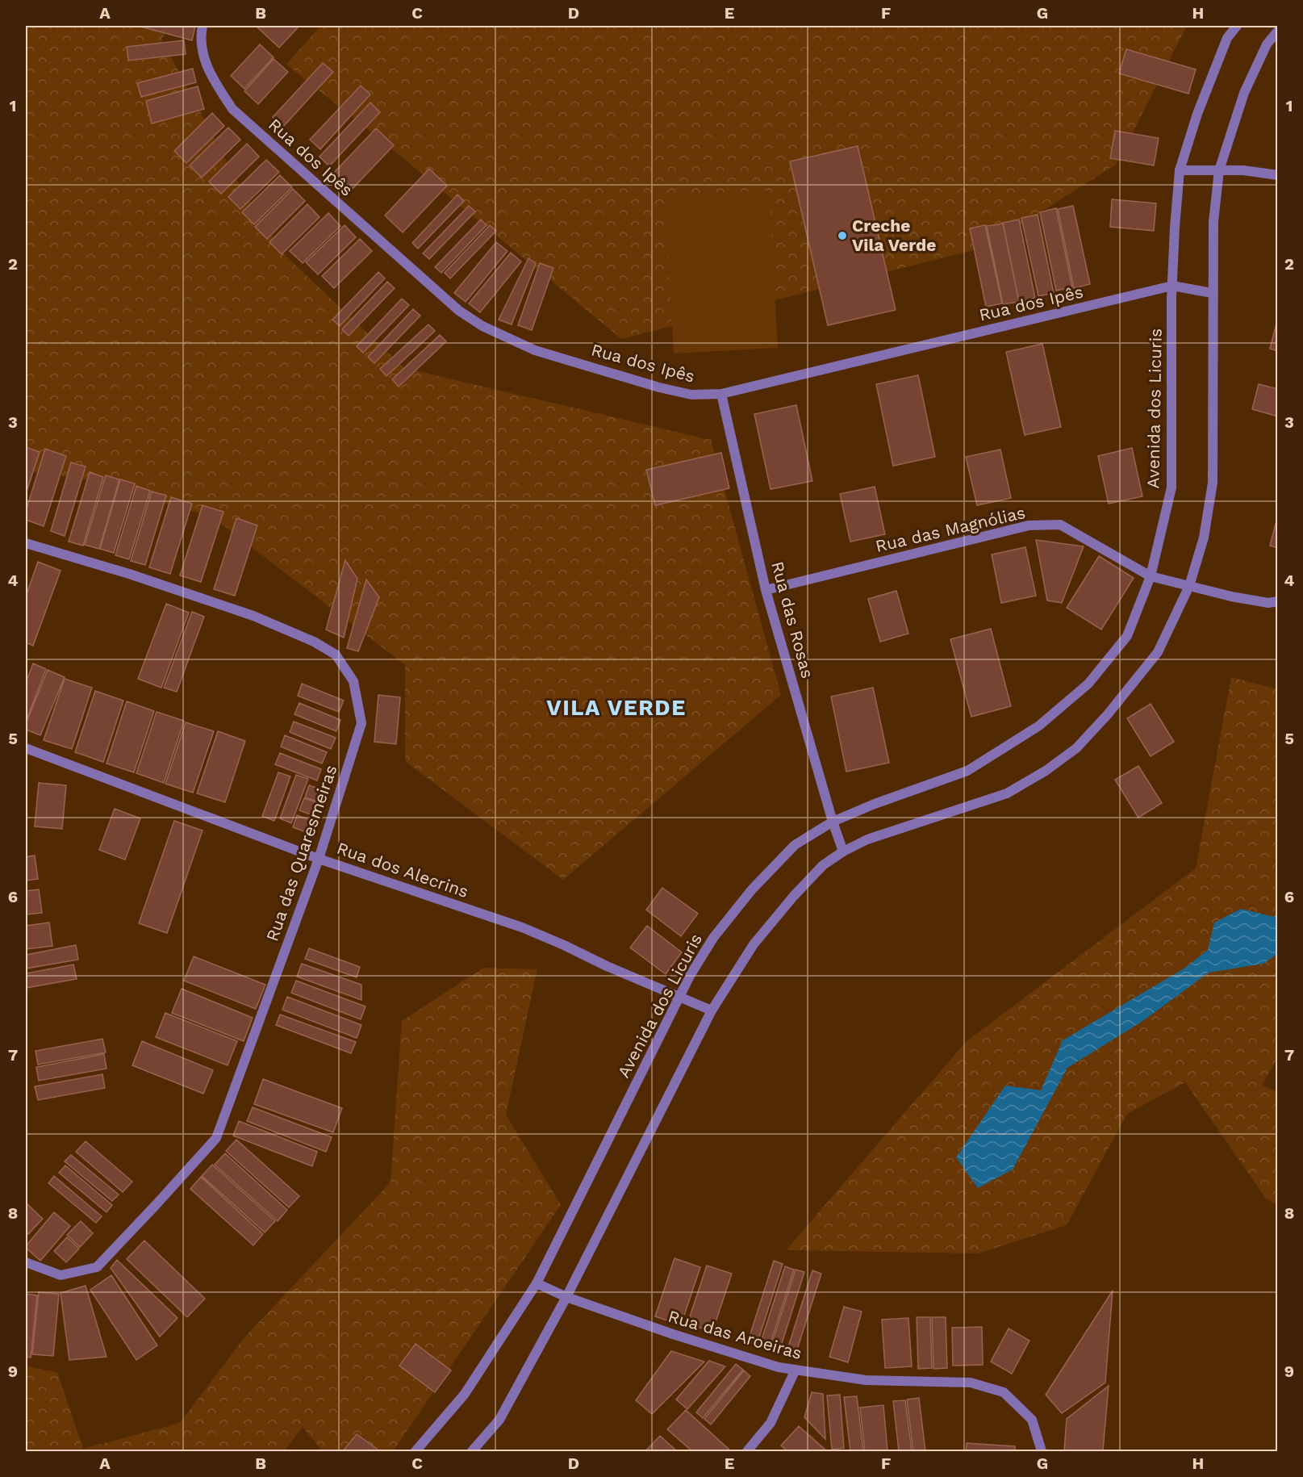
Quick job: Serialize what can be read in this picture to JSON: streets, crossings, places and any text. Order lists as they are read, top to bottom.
{
  "streets": {
    "street": [
      "Rua dos Ipês",
      "Avenida dos Licuris",
      "Rua das Magnólias",
      "Rua das Rosas",
      "Rua das Quaresmeiras",
      "Rua dos Alecrins",
      "Rua das Aroeiras"
    ]
  },
  "crossings": [
    ["Rua dos Ipês", "Avenida dos Licuris"],
    ["Rua dos Ipês", "Rua das Rosas"],
    ["Avenida dos Licuris", "Rua das Magnólias"],
    ["Avenida dos Licuris", "Rua das Rosas"],
    ["Avenida dos Licuris", "Rua dos Alecrins"],
    ["Avenida dos Licuris", "Rua das Aroeiras"],
    ["Rua das Magnólias", "Rua das Rosas"],
    ["Rua das Quaresmeiras", "Rua dos Alecrins"]
  ],
  "districts": ["VILA VERDE"],
  "places": ["Creche Vila Verde"],
  "grid": {
    "columns": [
      "A",
      "B",
      "C",
      "D",
      "E",
      "F",
      "G",
      "H"
    ],
    "rows": [
      "1",
      "2",
      "3",
      "4",
      "5",
      "6",
      "7",
      "8",
      "9"
    ]
  }
}
